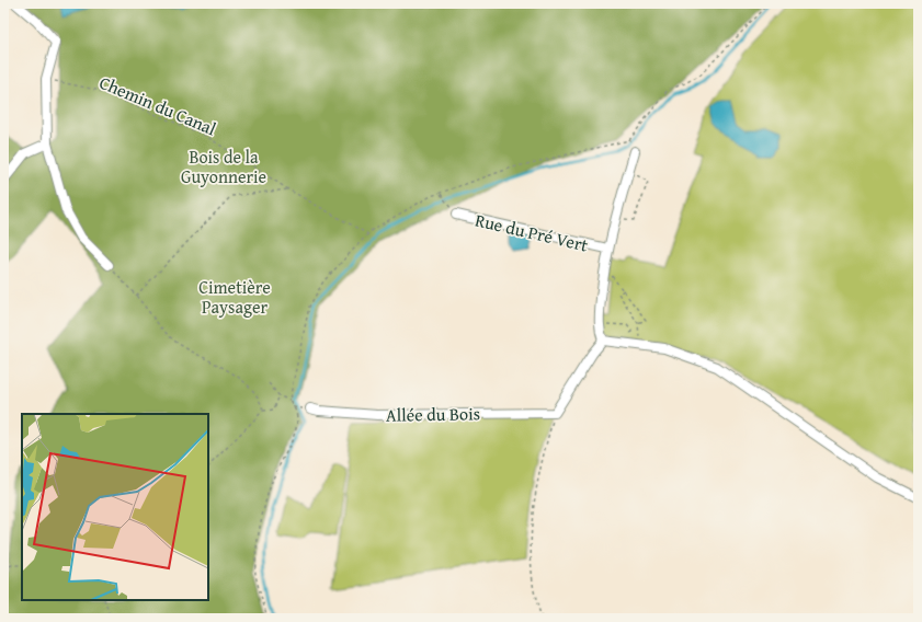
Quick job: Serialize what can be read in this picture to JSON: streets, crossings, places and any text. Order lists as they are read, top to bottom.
{
  "streets": {
    "street": ["Rue du Pré Vert", "Allée du Bois"],
    "path": ["Chemin du Canal"]
  },
  "parks": ["Bois de la Guyonnerie", "Cimetière Paysager"]
}
